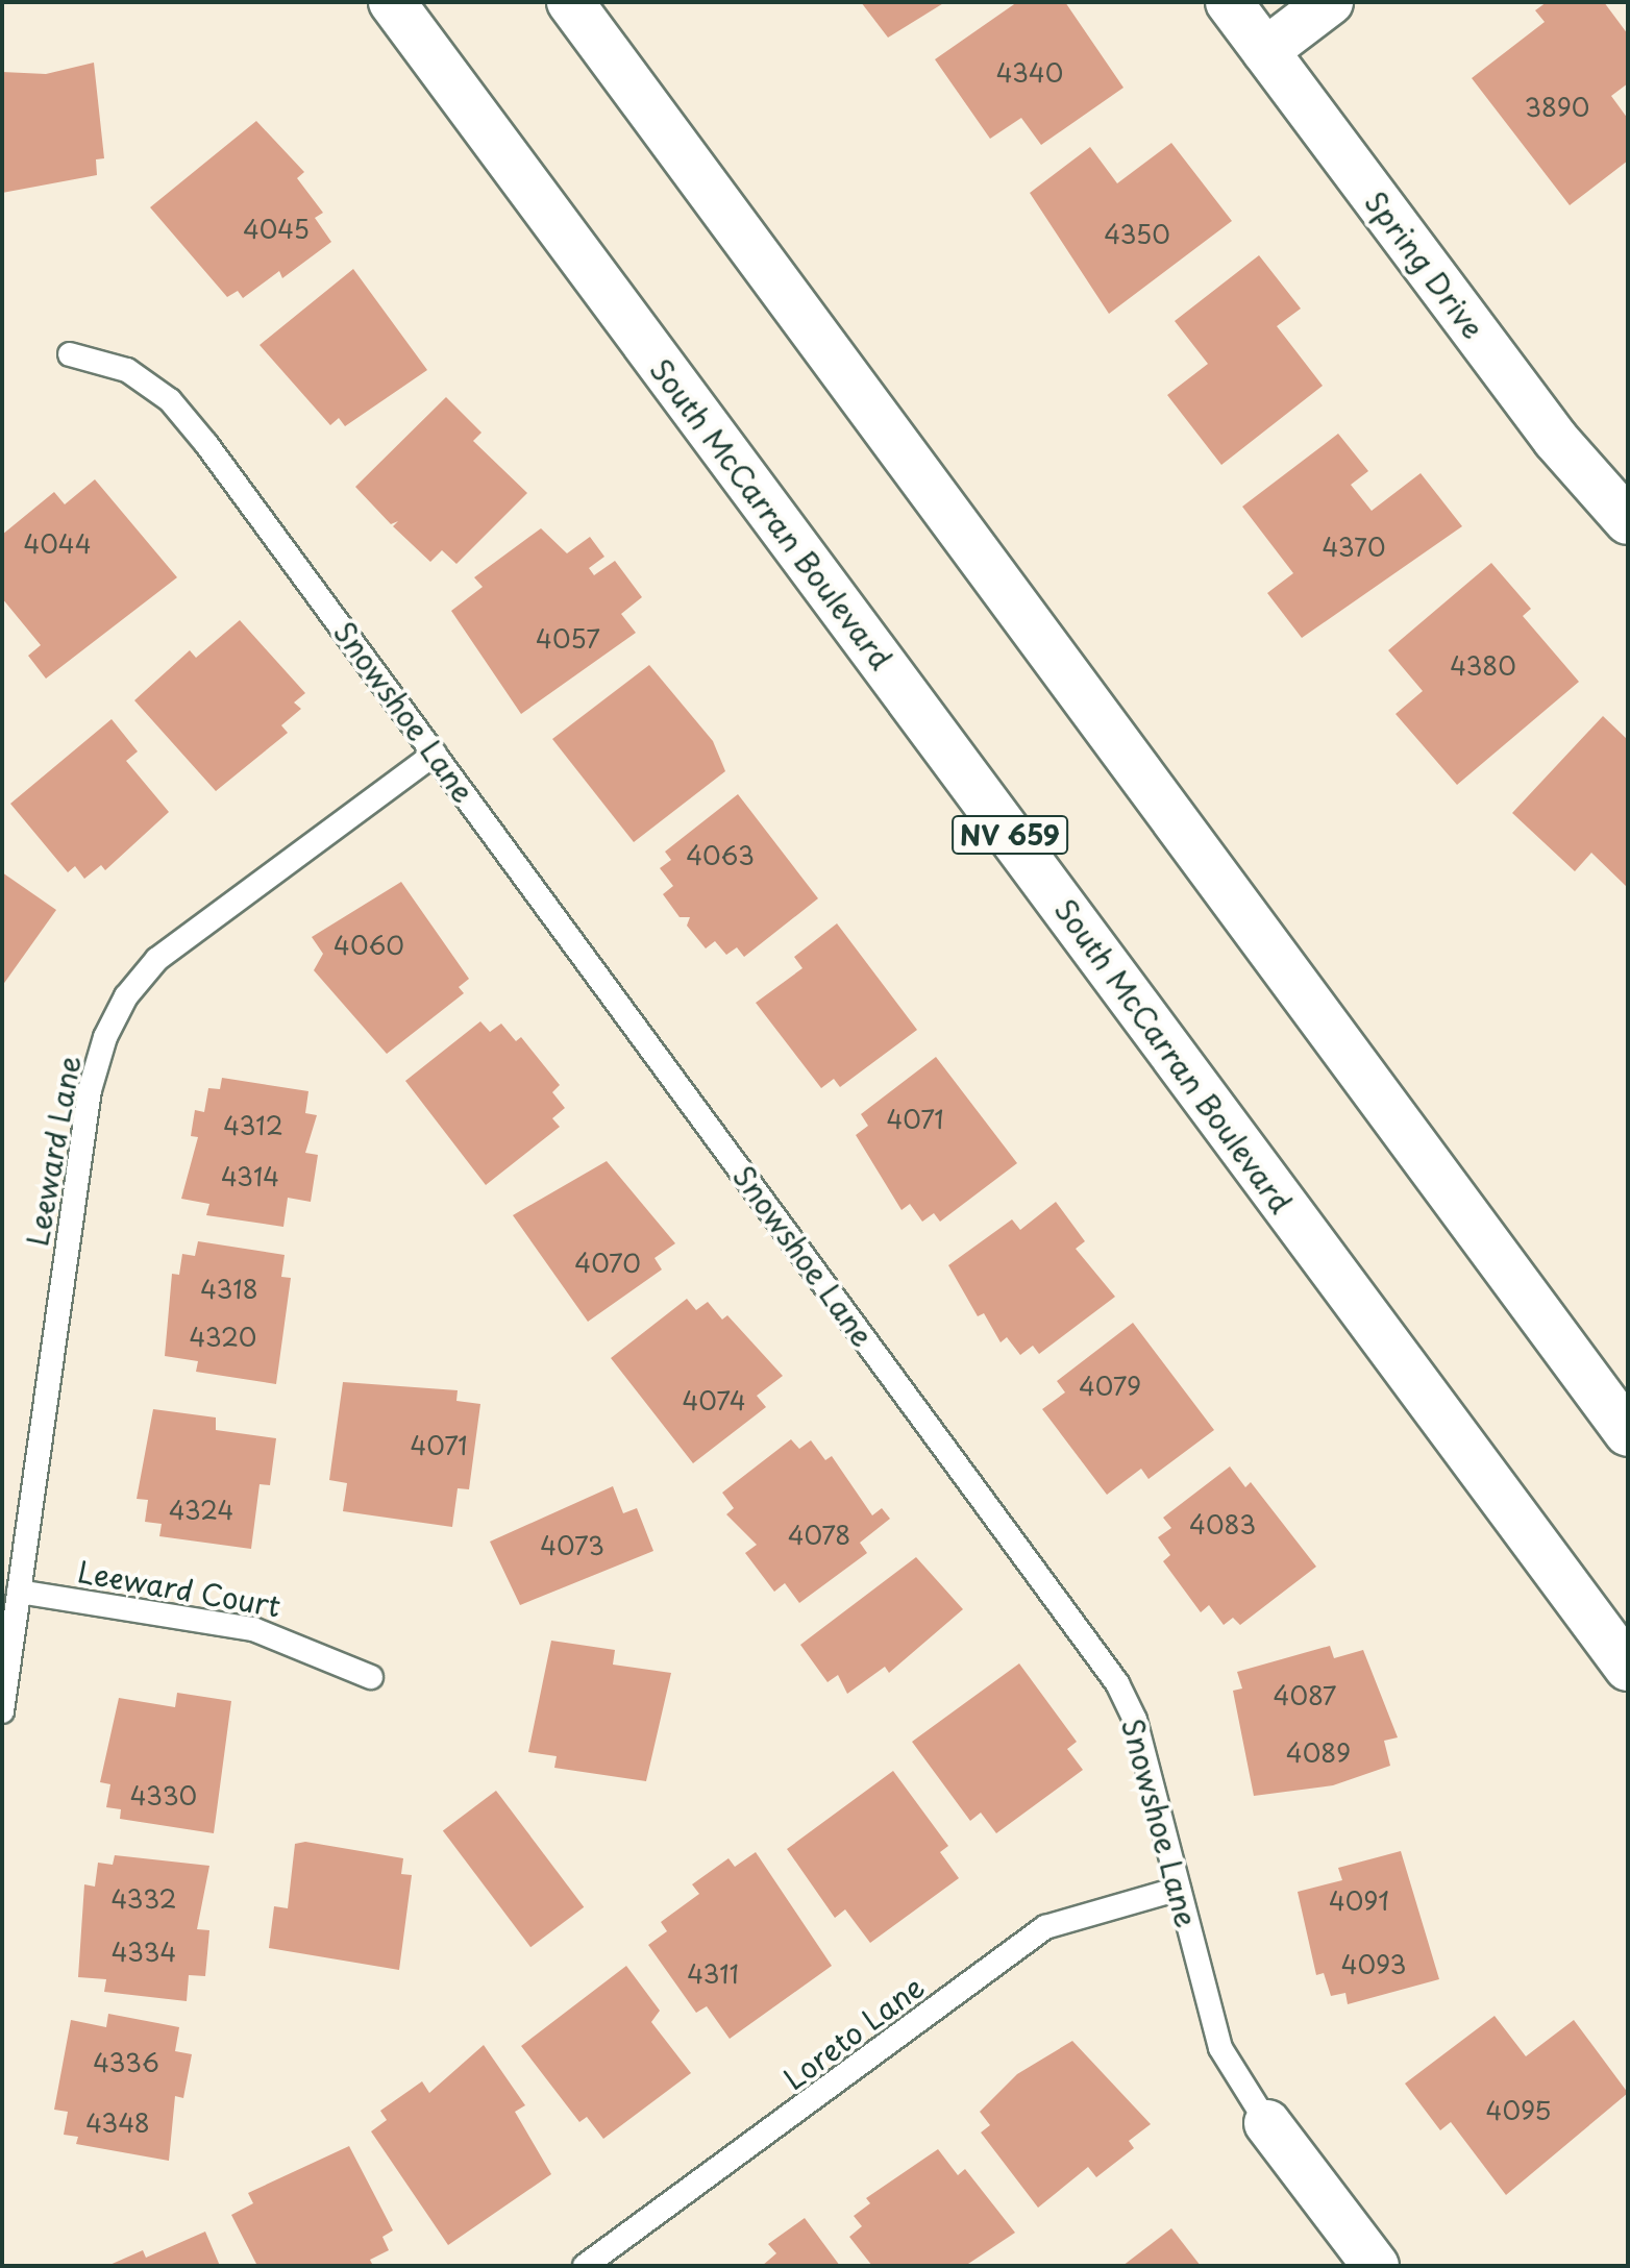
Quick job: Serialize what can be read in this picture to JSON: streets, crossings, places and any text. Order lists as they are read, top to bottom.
{
  "streets": {
    "main road": [
      "Spring Drive",
      "South McCarran Boulevard",
      "Snowshoe Lane",
      "NV 659"
    ],
    "lane": ["Leeward Lane", "Leeward Court", "Loreto Lane"]
  },
  "crossings": [
    ["Snowshoe Lane", "Leeward Lane"],
    ["Snowshoe Lane", "Loreto Lane"],
    ["Leeward Lane", "Leeward Court"]
  ],
  "house_numbers": [
    "4340",
    "3890",
    "4045",
    "4350",
    "4044",
    "4370",
    "4057",
    "4380",
    "4063",
    "4060",
    "4071",
    "4312",
    "4314",
    "4070",
    "4318",
    "4320",
    "4079",
    "4074",
    "4071",
    "4324",
    "4083",
    "4078",
    "4073",
    "4087",
    "4089",
    "4330",
    "4332",
    "4091",
    "4334",
    "4093",
    "4311",
    "4336",
    "4095",
    "4348"
  ]
}
